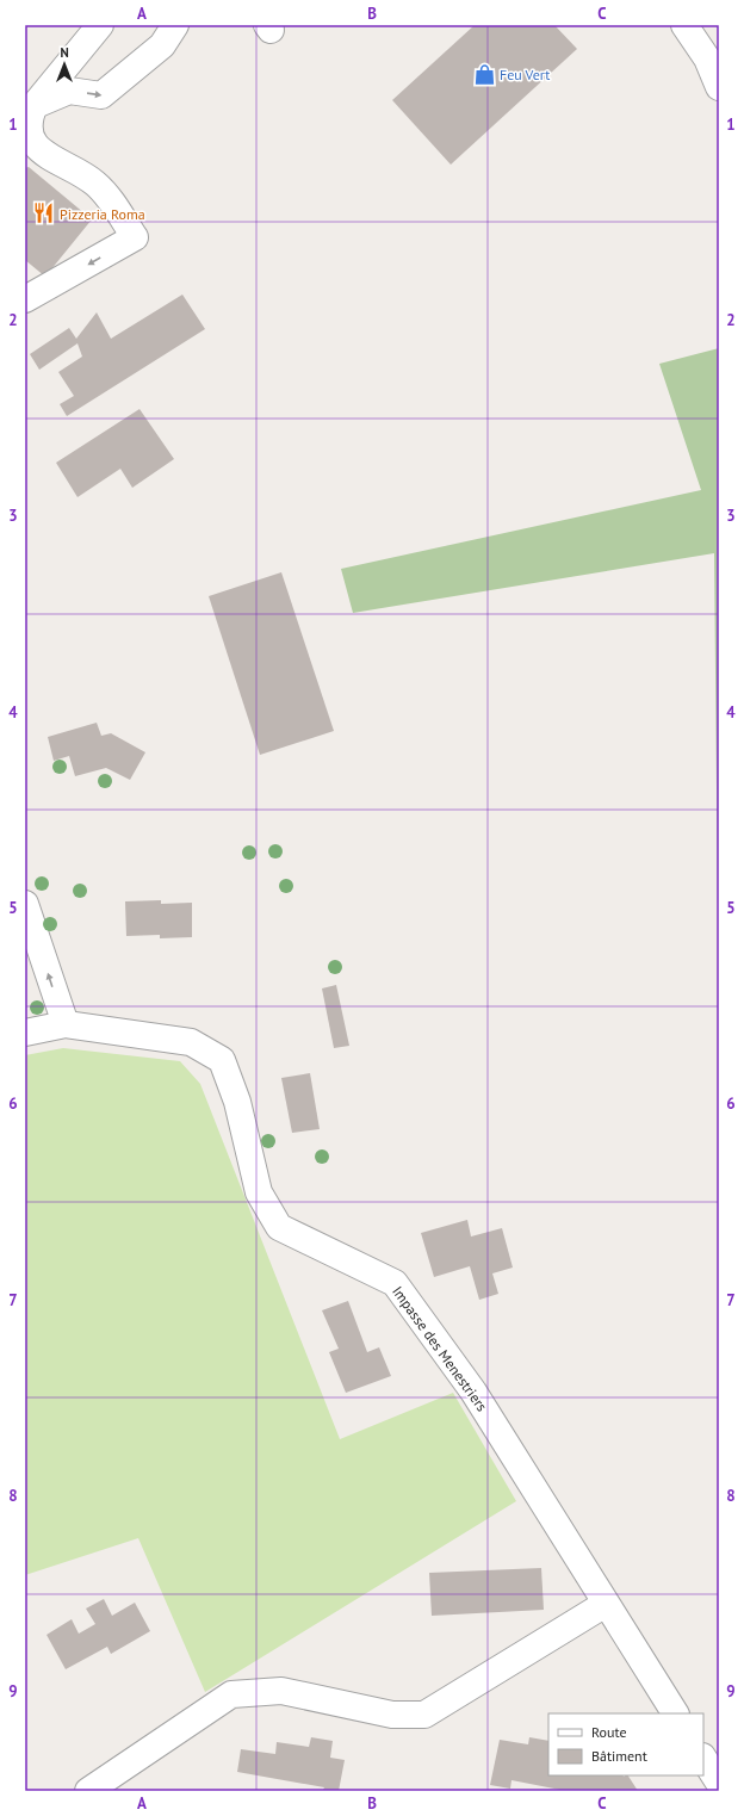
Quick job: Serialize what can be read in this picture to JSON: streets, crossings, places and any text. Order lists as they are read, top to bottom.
{
  "streets": {
    "street": ["Impasse des Menestriers"]
  },
  "places": {
    "shop": ["Feu Vert"],
    "restaurant": ["Pizzeria Roma"]
  },
  "legend": ["Route", "Bâtiment"],
  "north": "top",
  "grid": {
    "columns": ["A", "B", "C"],
    "rows": [
      "1",
      "2",
      "3",
      "4",
      "5",
      "6",
      "7",
      "8",
      "9"
    ]
  }
}
